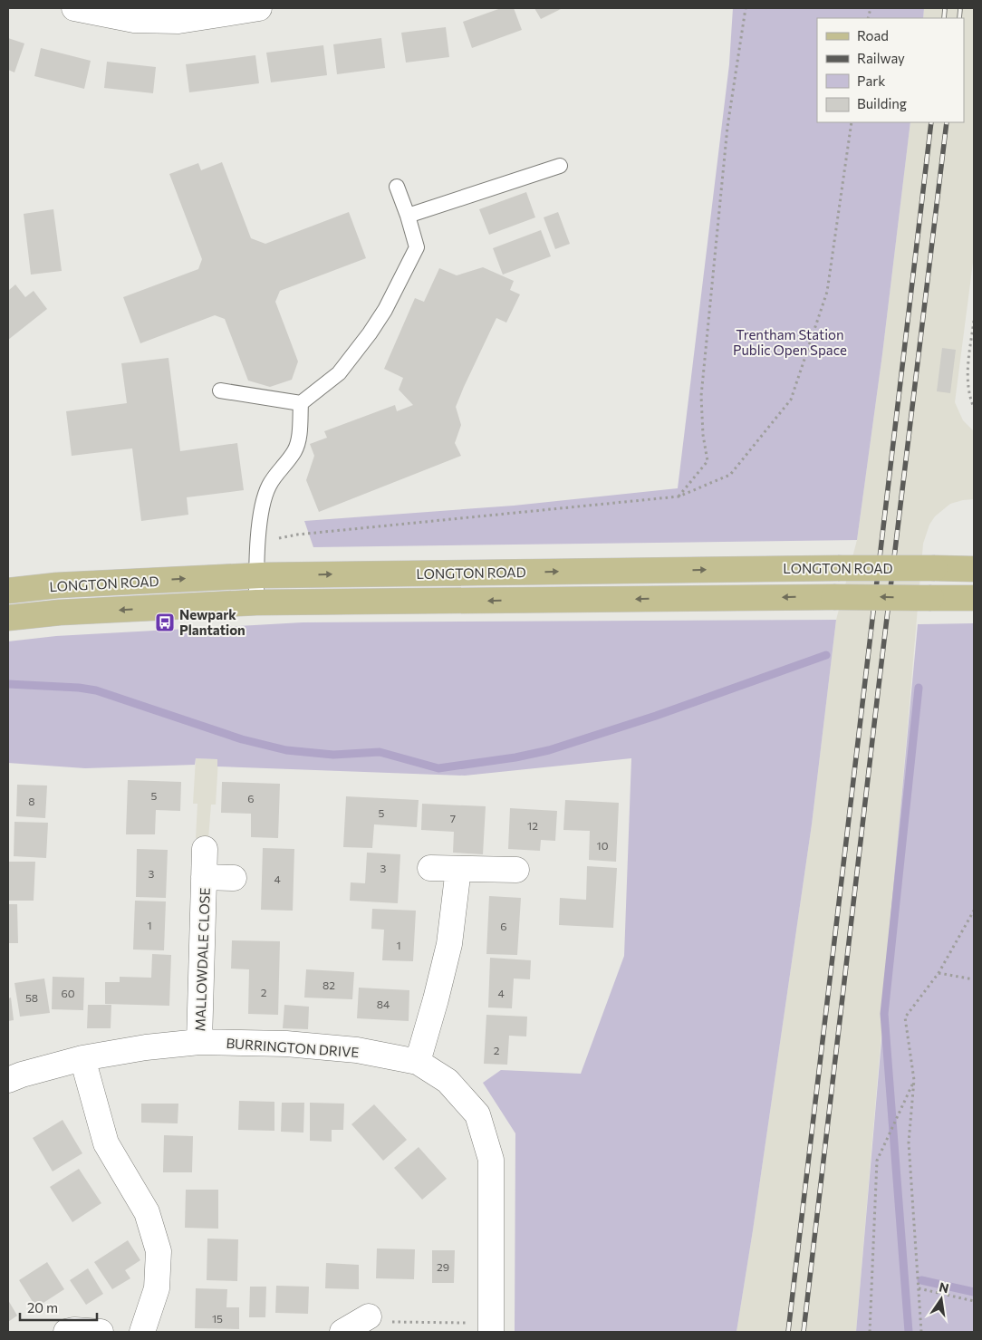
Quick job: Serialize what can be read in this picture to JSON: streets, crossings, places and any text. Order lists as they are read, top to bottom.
{
  "streets": {
    "main road": ["LONGTON ROAD"],
    "street": ["MALLOWDALE CLOSE", "BURRINGTON DRIVE"]
  },
  "crossings": [
    ["MALLOWDALE CLOSE", "BURRINGTON DRIVE"]
  ],
  "parks": ["Trentham Station Public Open Space"],
  "places": {
    "bus stop": ["Newpark Plantation"]
  },
  "house_numbers": [
    "5",
    "6",
    "8",
    "5",
    "7",
    "12",
    "10",
    "3",
    "3",
    "4",
    "1",
    "6",
    "1",
    "82",
    "2",
    "60",
    "4",
    "58",
    "84",
    "2",
    "29",
    "15"
  ],
  "legend": [
    "Road",
    "Railway",
    "Park",
    "Building"
  ],
  "scale_bar": "20 m",
  "north": "top"
}
